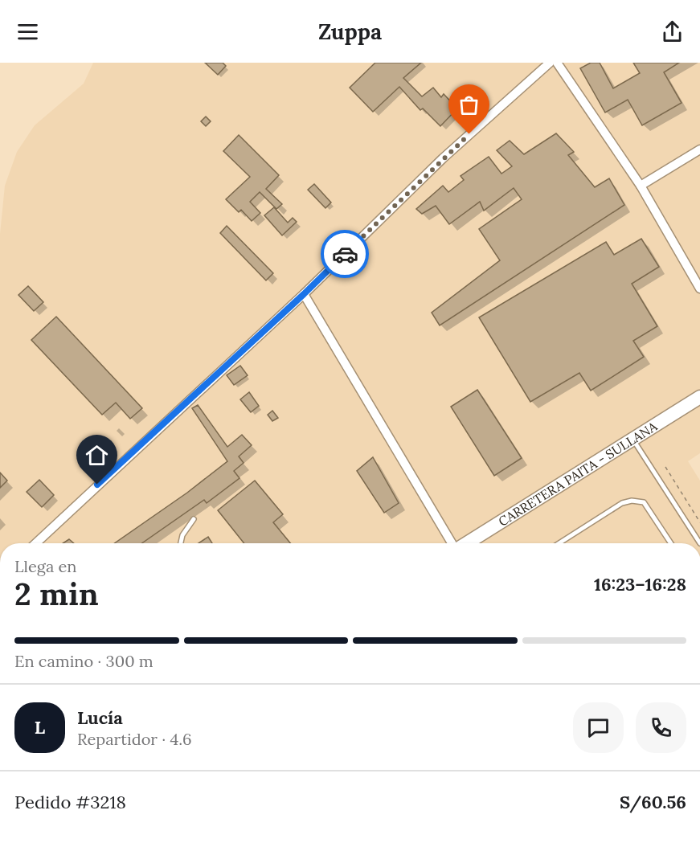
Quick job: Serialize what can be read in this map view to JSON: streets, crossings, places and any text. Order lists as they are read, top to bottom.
{
  "streets": {
    "main road": ["CARRETERA PAITA - SULLANA"]
  },
  "page": {
    "header": "Zuppa",
    "heading": ["2 min", "Llega en", "16:23–16:28"],
    "panel": [
      "Lucía",
      "Repartidor · 4.6",
      "Pedido #3218",
      "S/60.56"
    ],
    "bar": "En camino · 300 m",
    "round": "L"
  }
}
